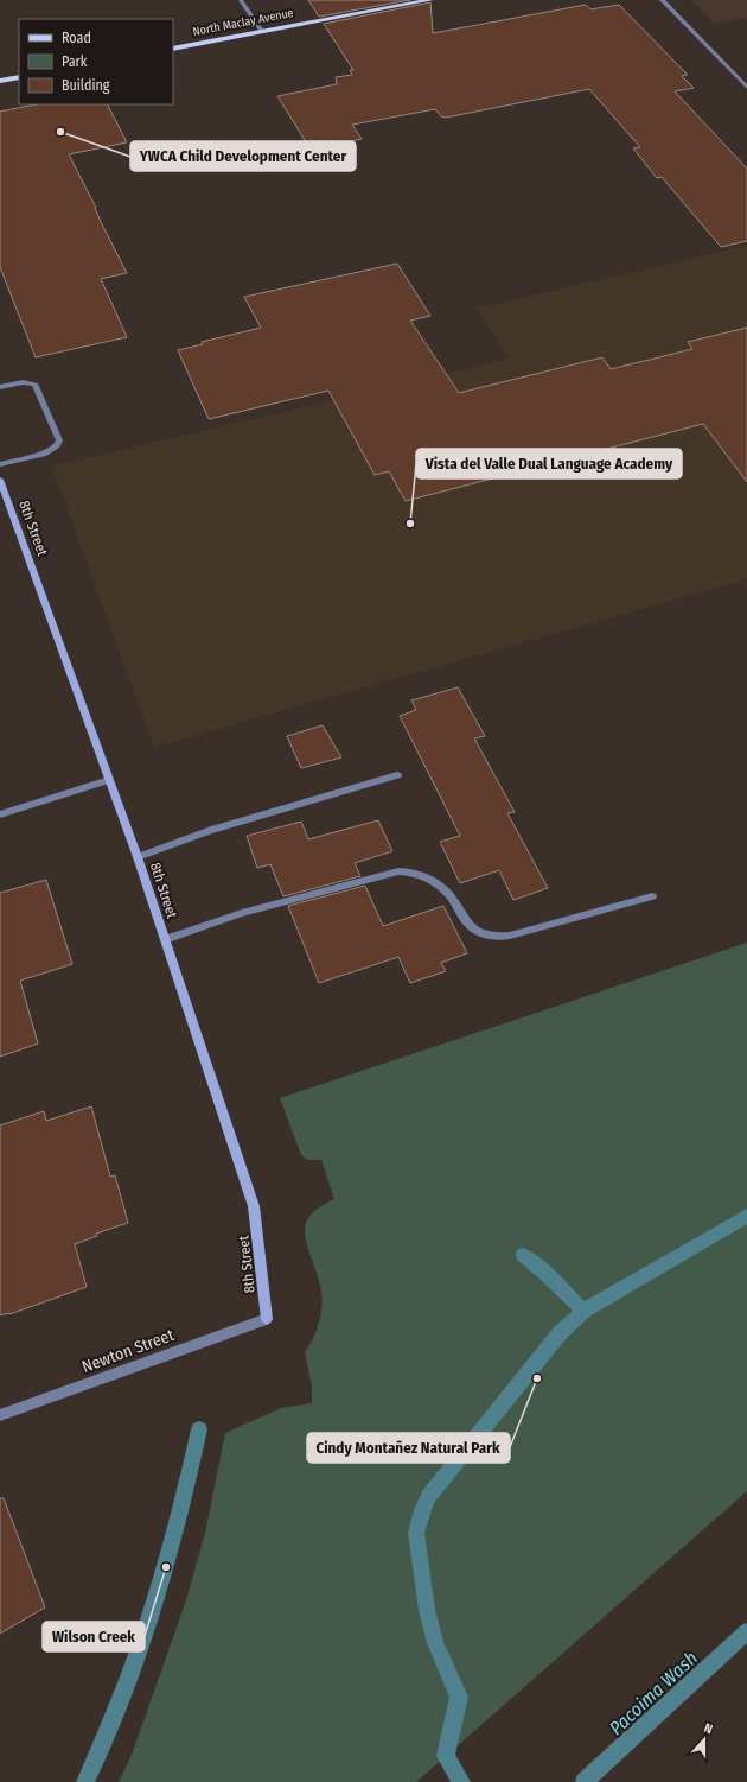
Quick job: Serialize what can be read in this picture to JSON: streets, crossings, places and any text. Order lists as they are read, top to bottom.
{
  "streets": {
    "main road": ["North Maclay Avenue"],
    "street": ["8th Street", "Newton Street"]
  },
  "crossings": [
    ["8th Street", "Newton Street"]
  ],
  "water": ["Pacoima Wash"],
  "places": [
    "YWCA Child Development Center",
    "Vista del Valle Dual Language Academy",
    "Cindy Montañez Natural Park",
    "Wilson Creek"
  ],
  "legend": ["Road", "Park", "Building"],
  "north": "top"
}
